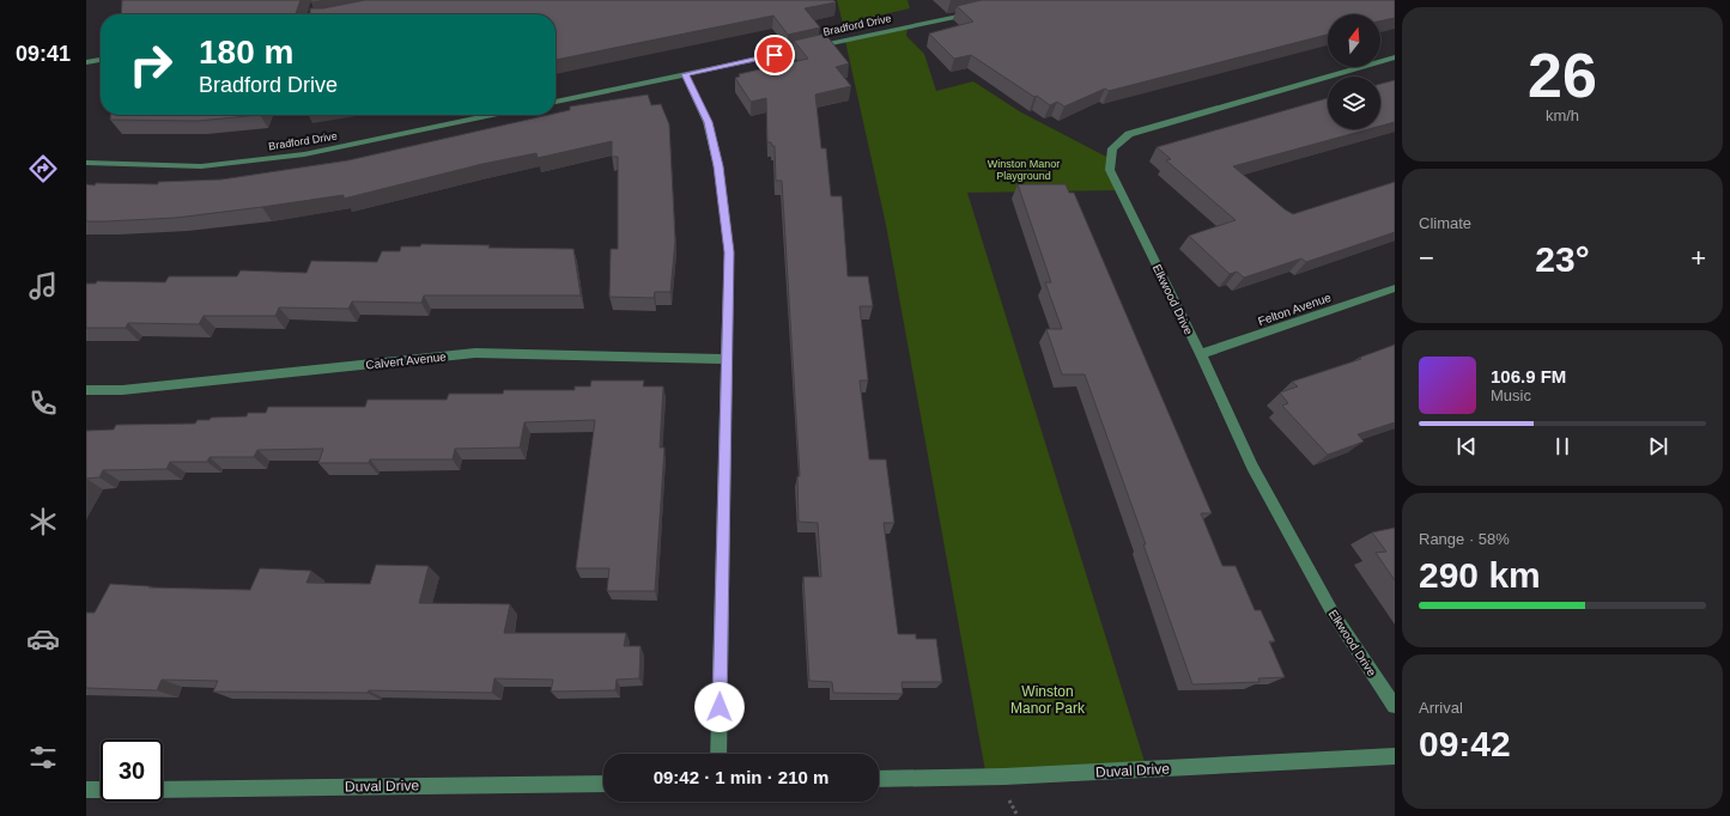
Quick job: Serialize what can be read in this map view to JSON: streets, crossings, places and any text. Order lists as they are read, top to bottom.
{
  "streets": {
    "street": [
      "Bradford Drive",
      "Elkwood Drive",
      "Felton Avenue",
      "Calvert Avenue",
      "Duval Drive"
    ]
  },
  "crossings": [
    ["Elkwood Drive", "Felton Avenue"]
  ],
  "parks": ["Winston Manor Playground", "Winston Manor Park"],
  "north": "top",
  "page": {
    "tabs": "09:41",
    "tile": [
      ["26", "km/h"],
      "Climate",
      ["Range · 58%", "290 km"],
      ["Arrival", "09:42"]
    ],
    "turn": ["180 m", "Bradford Drive"],
    "heat": ["−", "23°", "+"],
    "song": ["106.9 FM", "Music"],
    "limit": "30",
    "trip": "09:42 · 1 min · 210 m"
  }
}
